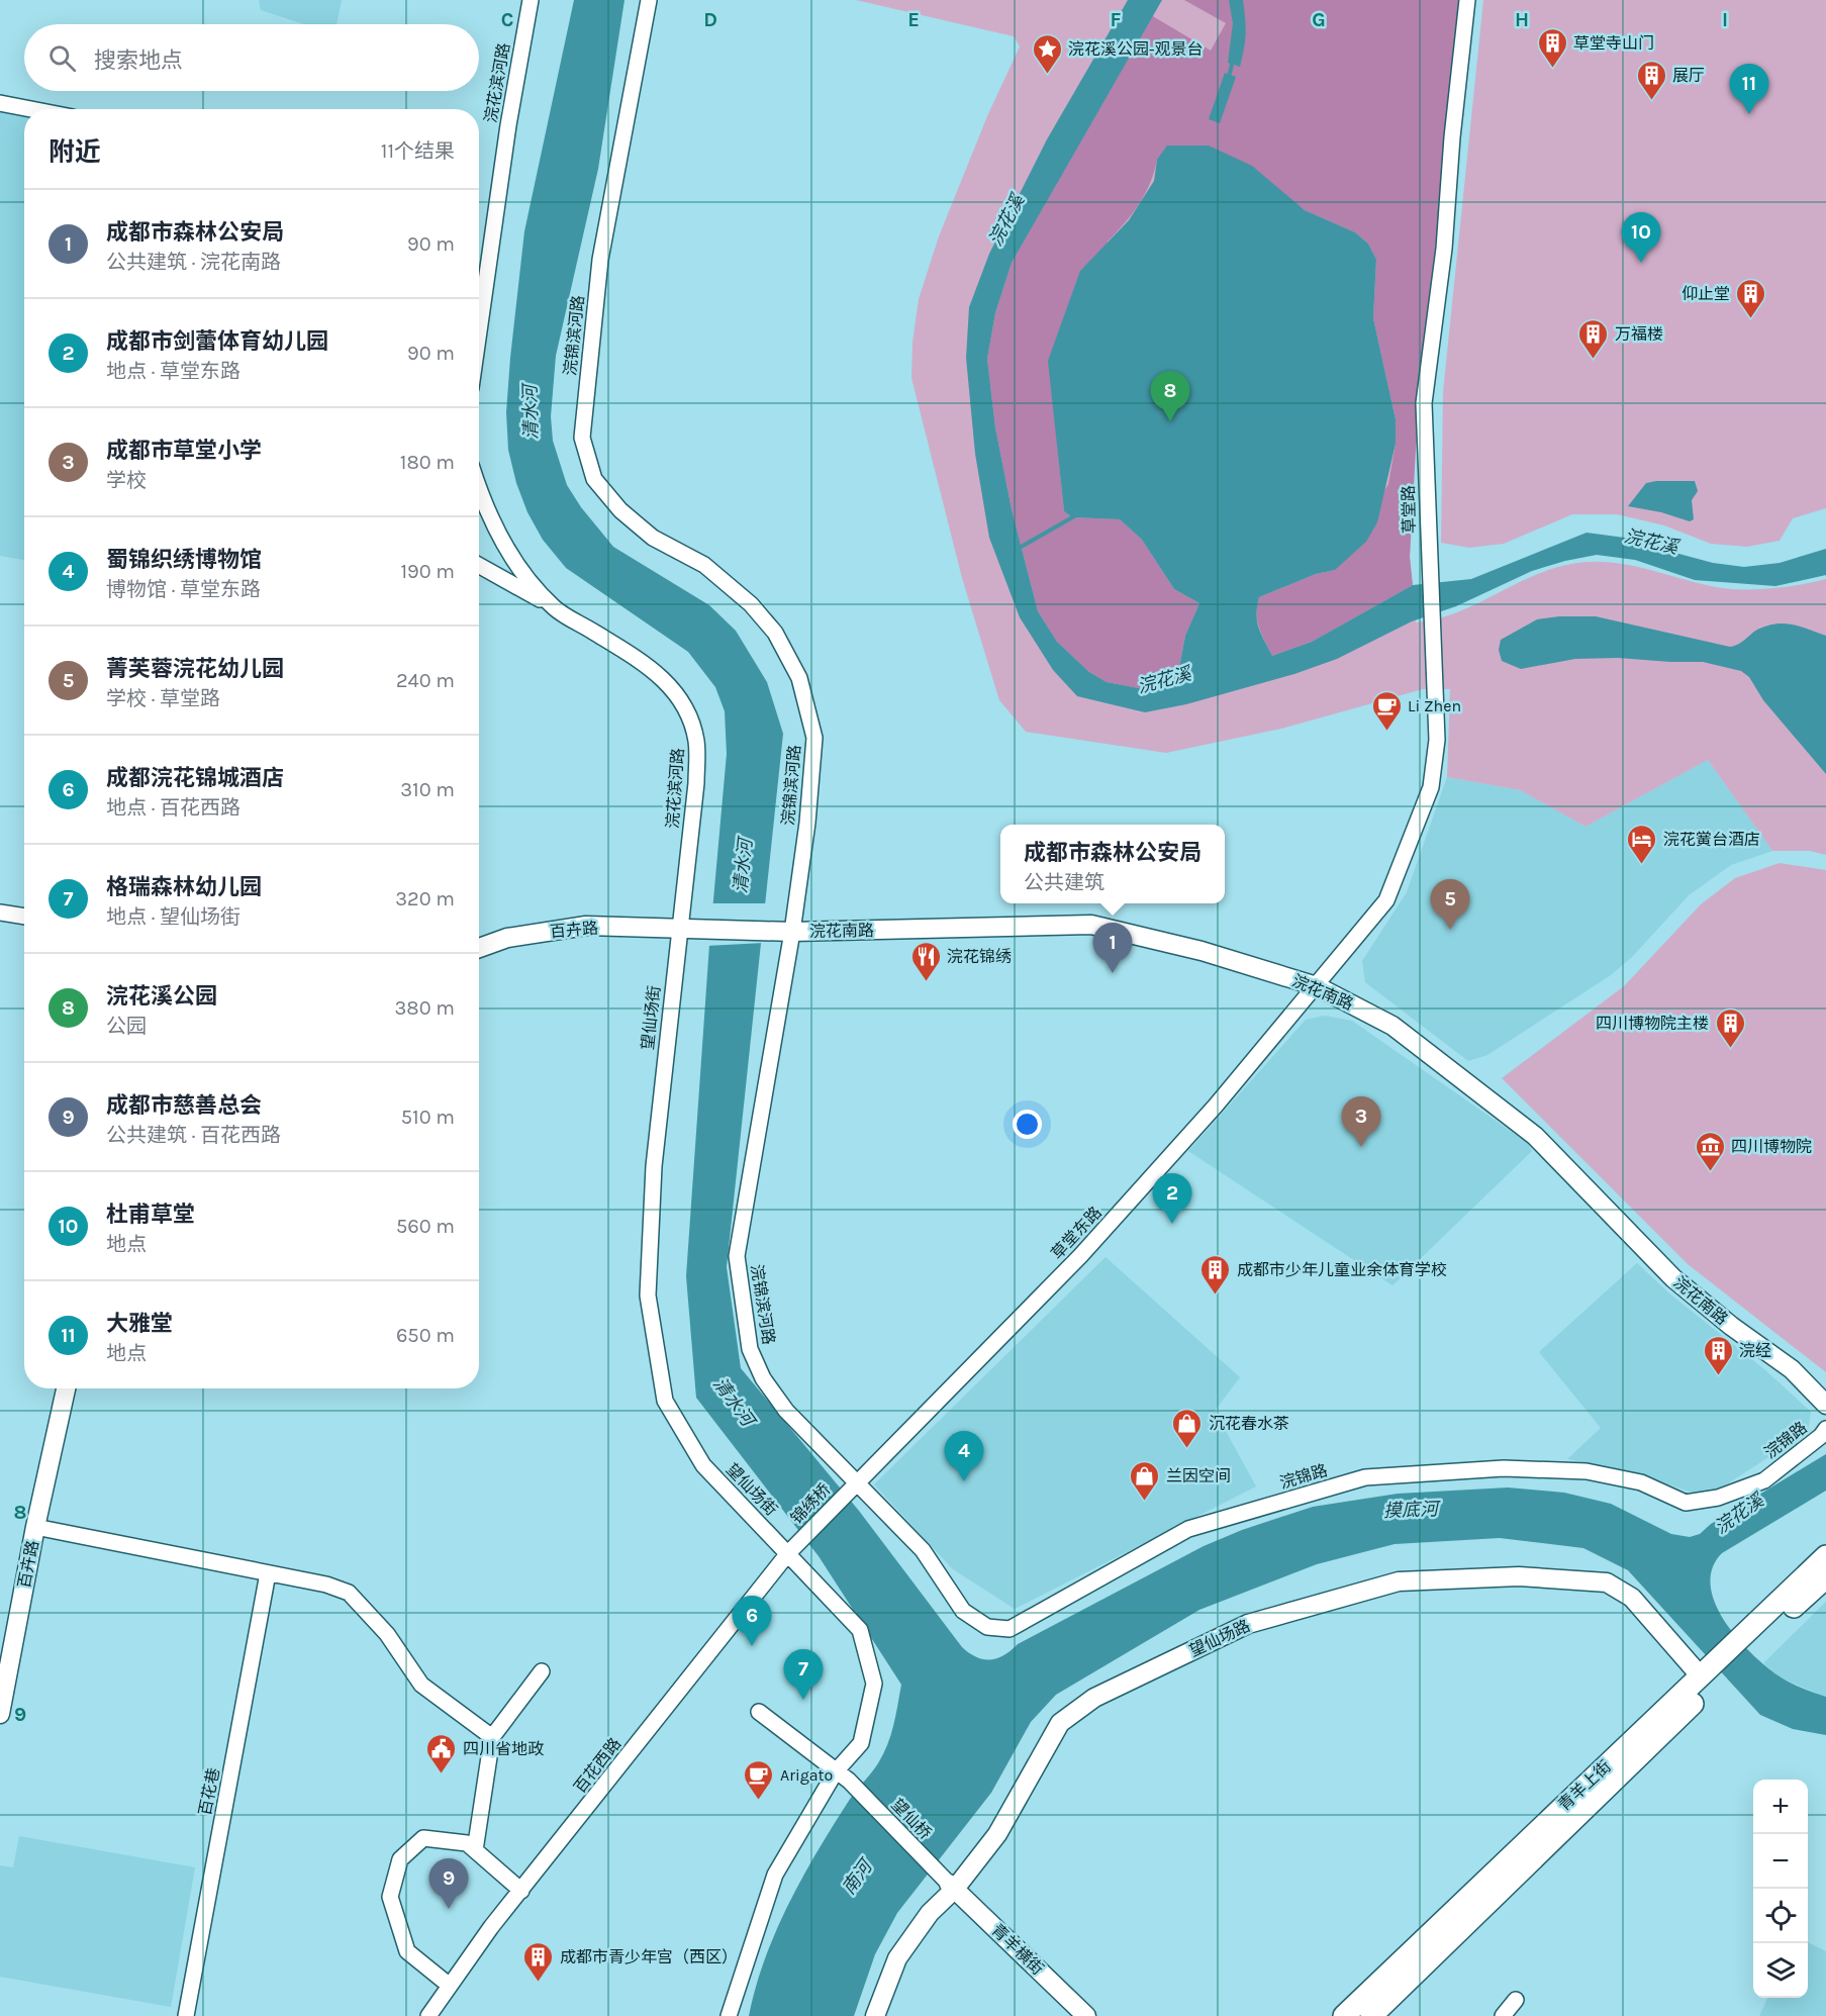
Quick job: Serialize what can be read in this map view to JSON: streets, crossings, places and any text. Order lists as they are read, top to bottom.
{
  "streets": {
    "main road": ["青羊上街"],
    "street": [
      "浣花滨河路",
      "浣锦滨河路",
      "草堂路",
      "百卉路",
      "浣花南路",
      "望仙场街",
      "草堂东路",
      "浣锦路",
      "锦绣桥",
      "望仙场路",
      "百花西路",
      "百花巷",
      "望仙桥",
      "青羊横街"
    ]
  },
  "crossings": [
    ["浣花滨河路", "百卉路"],
    ["浣花滨河路", "浣花南路"],
    ["浣花滨河路", "望仙场街"],
    ["浣锦滨河路", "浣花南路"],
    ["浣锦滨河路", "草堂东路"],
    ["浣锦滨河路", "浣锦路"],
    ["浣锦滨河路", "锦绣桥"],
    ["草堂路", "浣花南路"],
    ["草堂路", "草堂东路"],
    ["百卉路", "浣花南路"],
    ["百卉路", "望仙场街"],
    ["浣花南路", "望仙场街"],
    ["浣花南路", "草堂东路"],
    ["望仙场街", "锦绣桥"],
    ["望仙场街", "百花西路"],
    ["望仙场街", "望仙桥"],
    ["草堂东路", "浣锦路"],
    ["草堂东路", "锦绣桥"],
    ["浣锦路", "锦绣桥"],
    ["锦绣桥", "百花西路"],
    ["望仙场路", "青羊上街"],
    ["望仙场路", "望仙桥"],
    ["望仙场路", "青羊横街"],
    ["望仙桥", "青羊横街"]
  ],
  "water": [
    "浣花溪",
    "清水河",
    "摸底河",
    "南河"
  ],
  "places": {
    "building": [
      "草堂寺山门",
      "展厅",
      "仰止堂",
      "万福楼",
      "四川博物院主楼",
      "成都市少年儿童业余体育学校",
      "浣经",
      "成都市青少年宫（西区）"
    ],
    "place": ["浣花溪公园-观景台"],
    "cafe": ["Li Zhen", "Arigato"],
    "hotel": ["浣花黉台酒店"],
    "restaurant": ["浣花锦绣"],
    "museum": ["四川博物院"],
    "shop": ["沉花春水茶", "兰因空间"],
    "public building": ["四川省地政"]
  },
  "page": {
    "search": "搜索地点",
    "pins": [
      "11",
      "10",
      "8",
      "5",
      "1",
      "3",
      "2",
      "4",
      "6",
      "7",
      "9"
    ],
    "heading": ["附近", "11个结果"],
    "list": [
      {
        "mark": "1",
        "name": "成都市森林公安局",
        "note": "公共建筑 · 浣花南路",
        "value": "90 m"
      },
      {
        "mark": "2",
        "name": "成都市剑蕾体育幼儿园",
        "note": "地点 · 草堂东路",
        "value": "90 m"
      },
      {
        "mark": "3",
        "name": "成都市草堂小学",
        "note": "学校",
        "value": "180 m"
      },
      {
        "mark": "4",
        "name": "蜀锦织绣博物馆",
        "note": "博物馆 · 草堂东路",
        "value": "190 m"
      },
      {
        "mark": "5",
        "name": "菁芙蓉浣花幼儿园",
        "note": "学校 · 草堂路",
        "value": "240 m"
      },
      {
        "mark": "6",
        "name": "成都浣花锦城酒店",
        "note": "地点 · 百花西路",
        "value": "310 m"
      },
      {
        "mark": "7",
        "name": "格瑞森林幼儿园",
        "note": "地点 · 望仙场街",
        "value": "320 m"
      },
      {
        "mark": "8",
        "name": "浣花溪公园",
        "note": "公园",
        "value": "380 m"
      },
      {
        "mark": "9",
        "name": "成都市慈善总会",
        "note": "公共建筑 · 百花西路",
        "value": "510 m"
      },
      {
        "mark": "10",
        "name": "杜甫草堂",
        "note": "地点",
        "value": "560 m"
      },
      {
        "mark": "11",
        "name": "大雅堂",
        "note": "地点",
        "value": "650 m"
      }
    ],
    "popup": ["成都市森林公安局", "公共建筑"],
    "map_buttons": ["+", "−"]
  },
  "grid": {
    "columns": [
      "C",
      "D",
      "E",
      "F",
      "G",
      "H",
      "I"
    ],
    "rows": ["8", "9"]
  }
}
